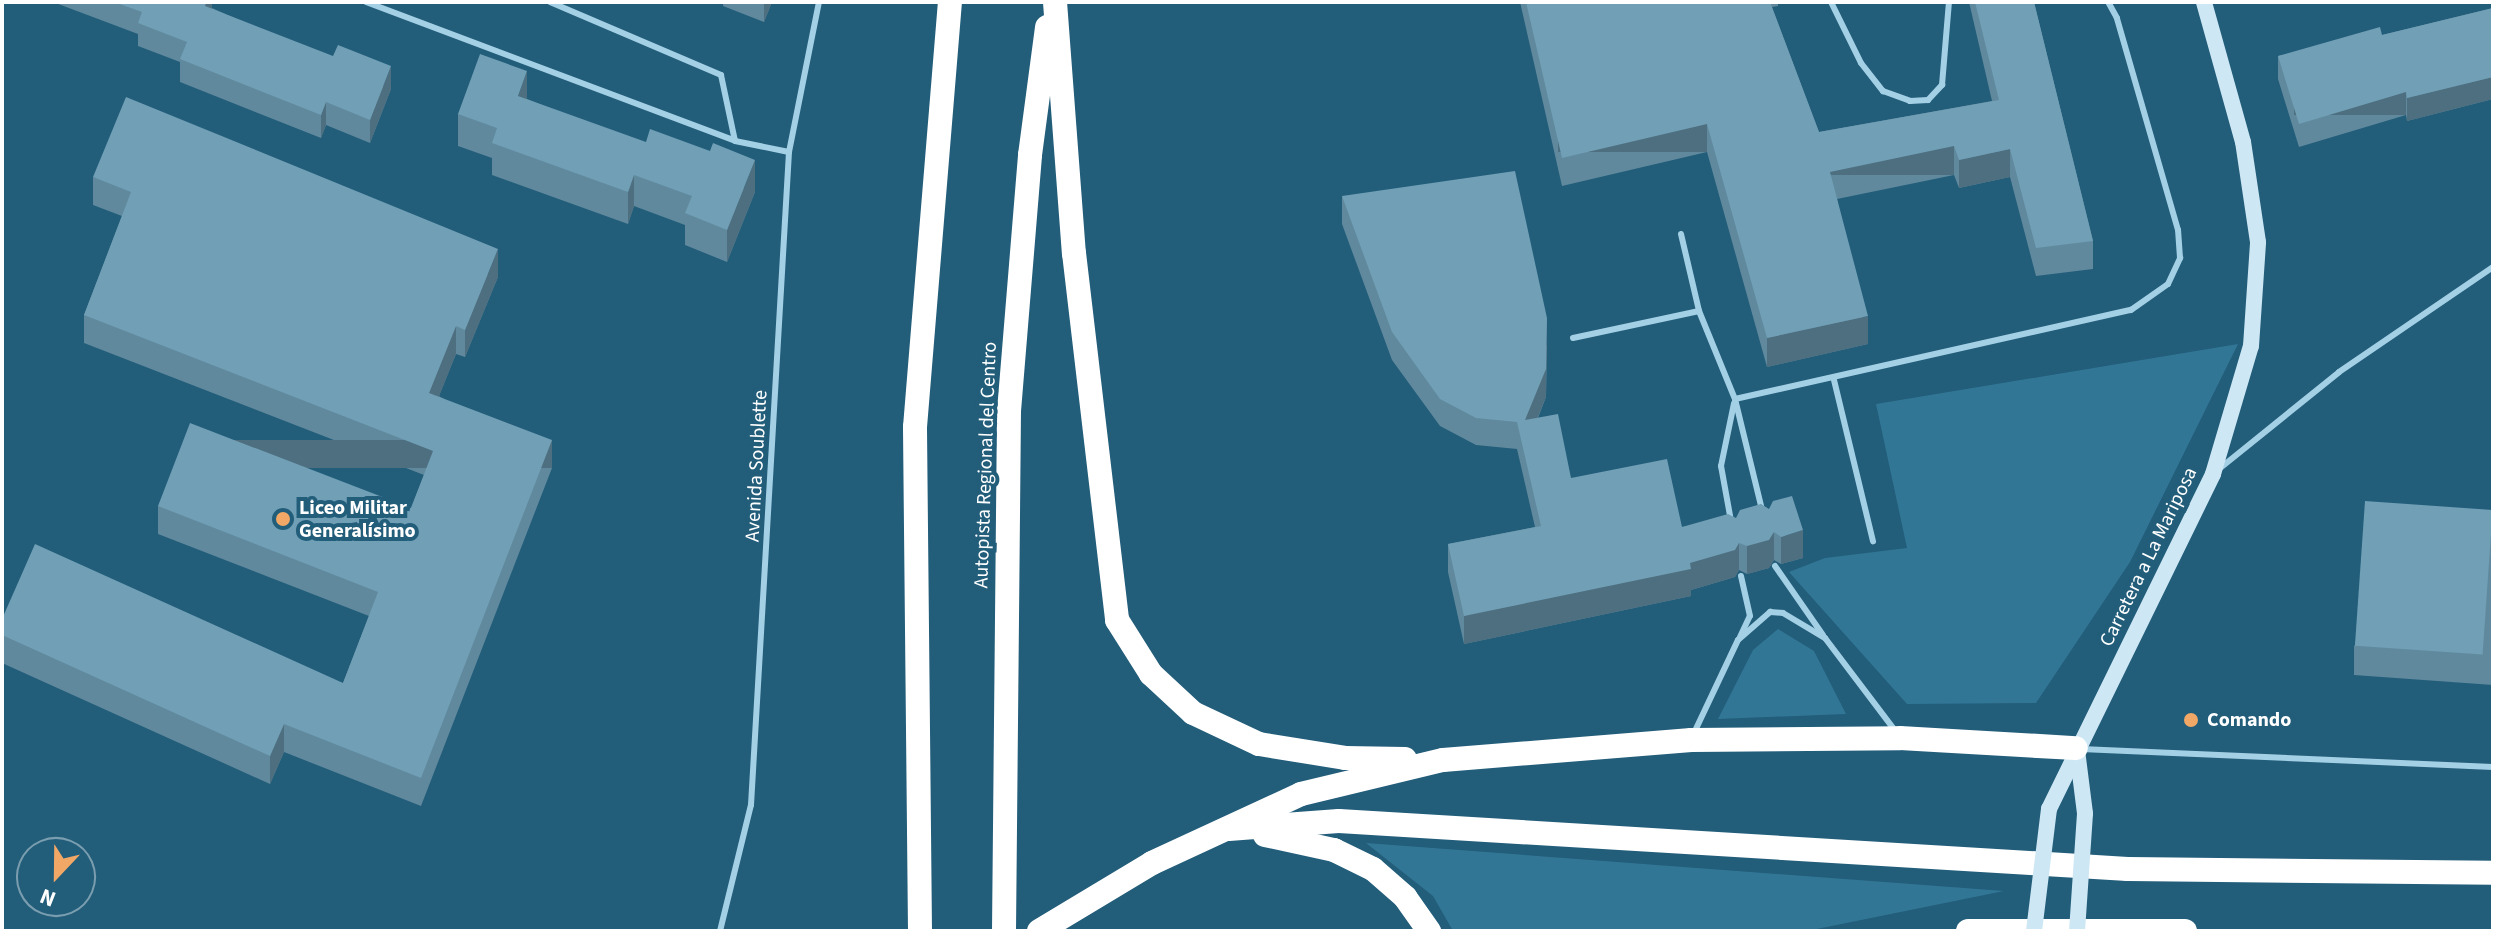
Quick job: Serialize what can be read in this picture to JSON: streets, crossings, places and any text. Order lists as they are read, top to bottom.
{
  "streets": {
    "highway": ["Autopista Regional del Centro"],
    "street": ["Carretera a La Mariposa"],
    "lane": ["Avenida Soublette"]
  },
  "places": ["Liceo Militar Generalísimo", "Comando"],
  "north": "bottom"
}
